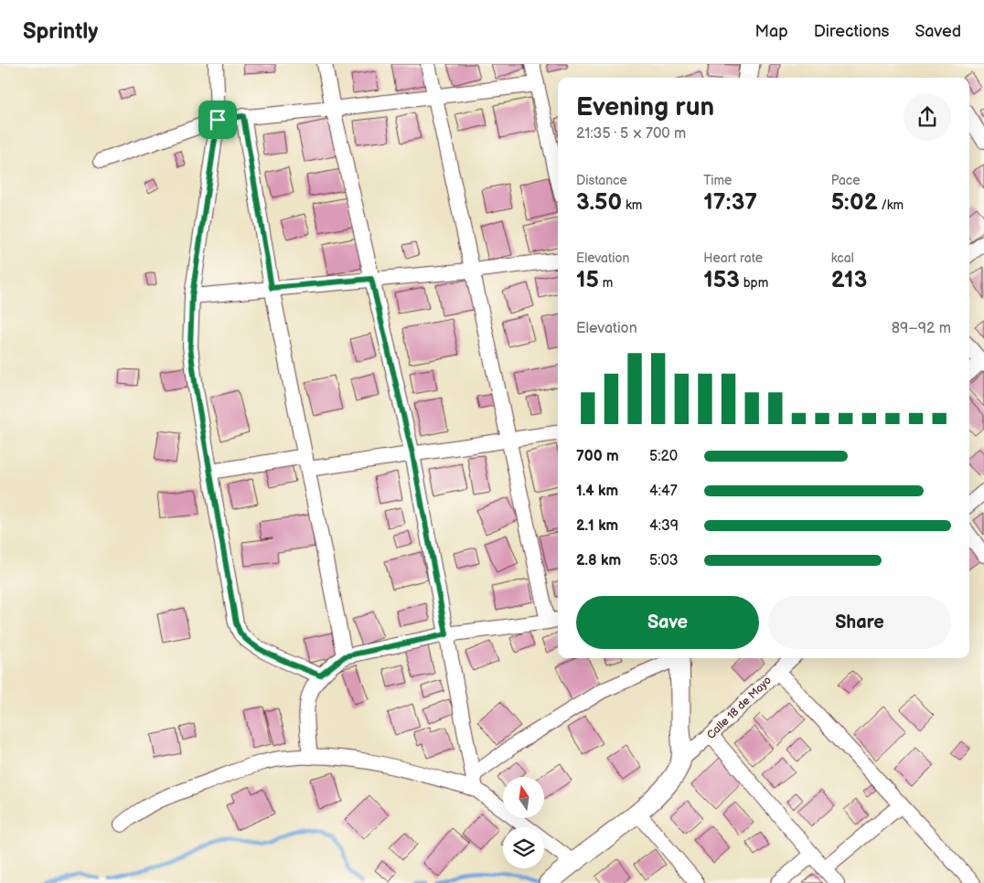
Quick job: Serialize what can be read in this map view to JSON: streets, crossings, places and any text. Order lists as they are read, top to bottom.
{
  "streets": {
    "street": ["Calle 18 de Mayo"]
  },
  "north": "top",
  "page": {
    "header": "Sprintly",
    "nav": ["Map", "Directions", "Saved"],
    "heading": ["Evening run", "21:35 · 5 × 700 m"],
    "stats": [
      ["Distance", "3.50 km"],
      ["Time", "17:37"],
      ["Pace", "5:02 /km"],
      ["Elevation", "15 m"],
      ["Heart rate", "153 bpm"],
      ["kcal", "213"]
    ],
    "chart": ["Elevation", "89–92 m"],
    "list": [
      {
        "name": "700 m",
        "note": "5:20"
      },
      {
        "name": "1.4 km",
        "note": "4:47"
      },
      {
        "name": "2.1 km",
        "note": "4:39"
      },
      {
        "name": "2.8 km",
        "note": "5:03"
      }
    ],
    "buttons": ["Save", "Share"]
  }
}
